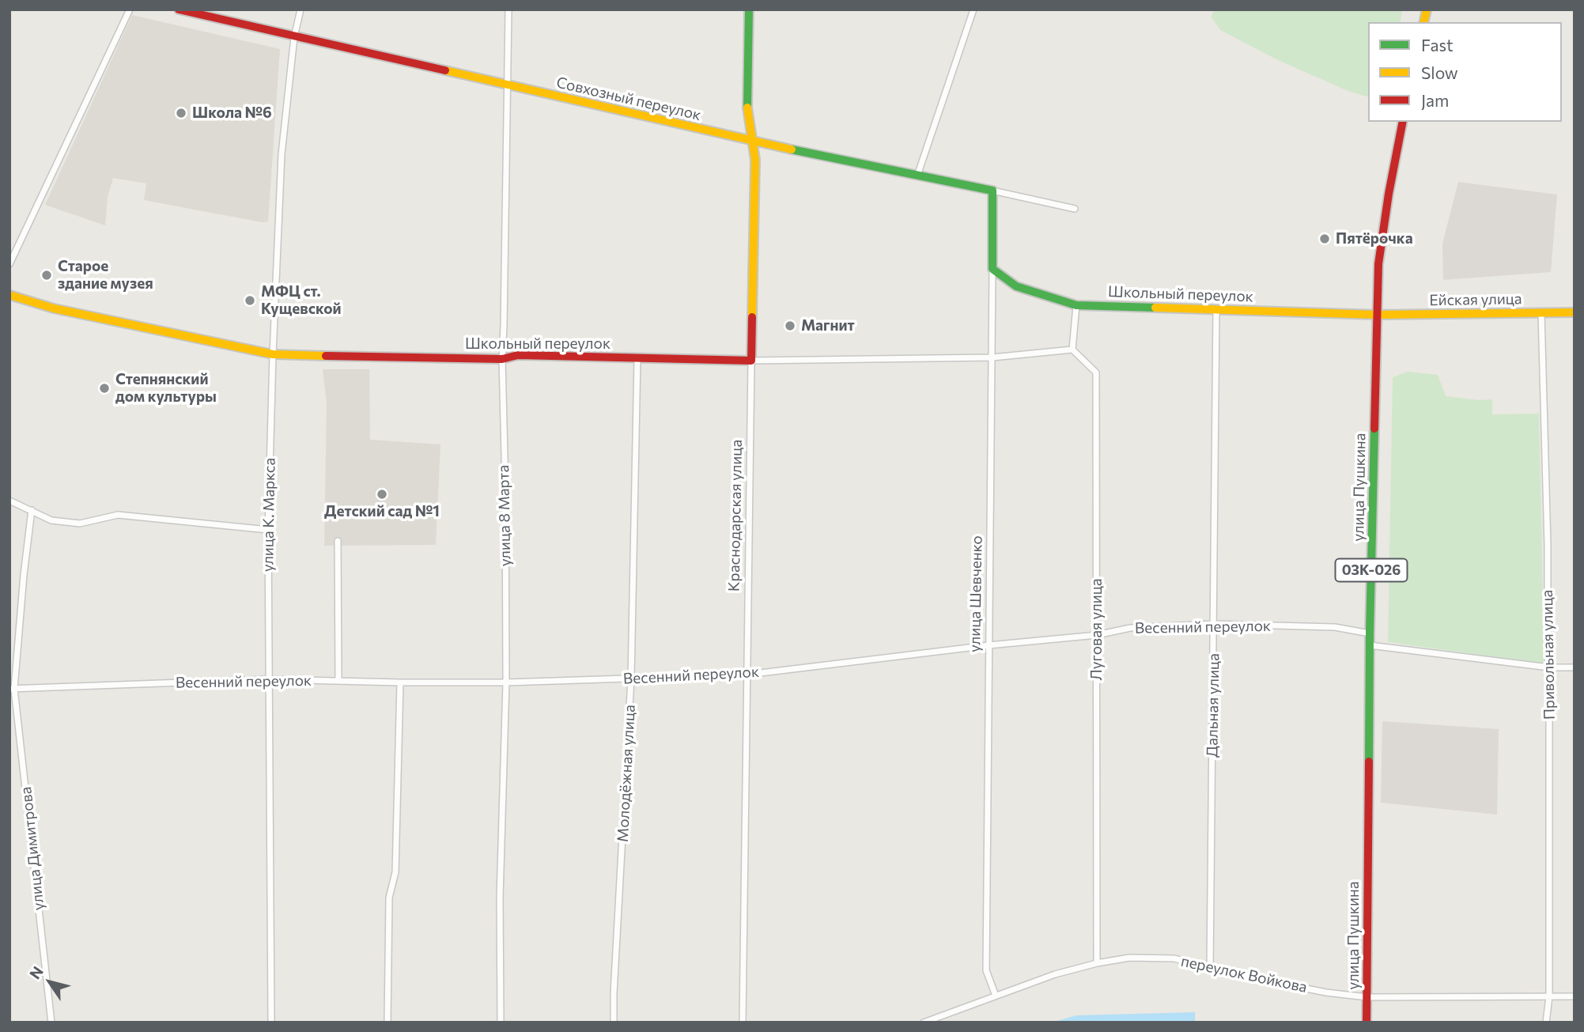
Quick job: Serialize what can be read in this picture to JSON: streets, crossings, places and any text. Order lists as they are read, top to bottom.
{
  "streets": {
    "street": [
      "Совхозный переулок",
      "Школьный переулок",
      "Ейская улица",
      "улица Пушкина",
      "улица К. Маркса",
      "улица 8 Марта",
      "Краснодарская улица",
      "03К-026",
      "улица Шевченко",
      "Весенний переулок",
      "Луговая улица",
      "Привольная улица",
      "Дальная улица",
      "Молодёжная улица",
      "улица Димитрова",
      "переулок Войкова"
    ]
  },
  "crossings": [
    ["Совхозный переулок", "улица К. Маркса"],
    ["Совхозный переулок", "улица 8 Марта"],
    ["Совхозный переулок", "Краснодарская улица"],
    ["Совхозный переулок", "улица Шевченко"],
    ["Школьный переулок", "Ейская улица"],
    ["Школьный переулок", "улица Пушкина"],
    ["Школьный переулок", "улица К. Маркса"],
    ["Школьный переулок", "улица 8 Марта"],
    ["Школьный переулок", "Краснодарская улица"],
    ["Школьный переулок", "улица Шевченко"],
    ["Школьный переулок", "Луговая улица"],
    ["Школьный переулок", "Дальная улица"],
    ["Школьный переулок", "Молодёжная улица"],
    ["Ейская улица", "улица Пушкина"],
    ["Ейская улица", "Привольная улица"],
    ["улица Пушкина", "Весенний переулок"],
    ["улица Пушкина", "переулок Войкова"],
    ["улица К. Маркса", "Весенний переулок"],
    ["улица 8 Марта", "Весенний переулок"],
    ["Краснодарская улица", "Весенний переулок"],
    ["улица Шевченко", "Весенний переулок"],
    ["улица Шевченко", "переулок Войкова"],
    ["Весенний переулок", "Луговая улица"],
    ["Весенний переулок", "Дальная улица"],
    ["Весенний переулок", "Молодёжная улица"],
    ["Весенний переулок", "улица Димитрова"],
    ["Луговая улица", "переулок Войкова"],
    ["Привольная улица", "переулок Войкова"],
    ["Дальная улица", "переулок Войкова"]
  ],
  "places": [
    "Школа №6",
    "Пятёрочка",
    "Старое здание музея",
    "МФЦ ст. Кущевской",
    "Магнит",
    "Степнянский дом культуры",
    "Детский сад №1"
  ],
  "legend": ["Fast", "Slow", "Jam"],
  "north": "top left"
}
